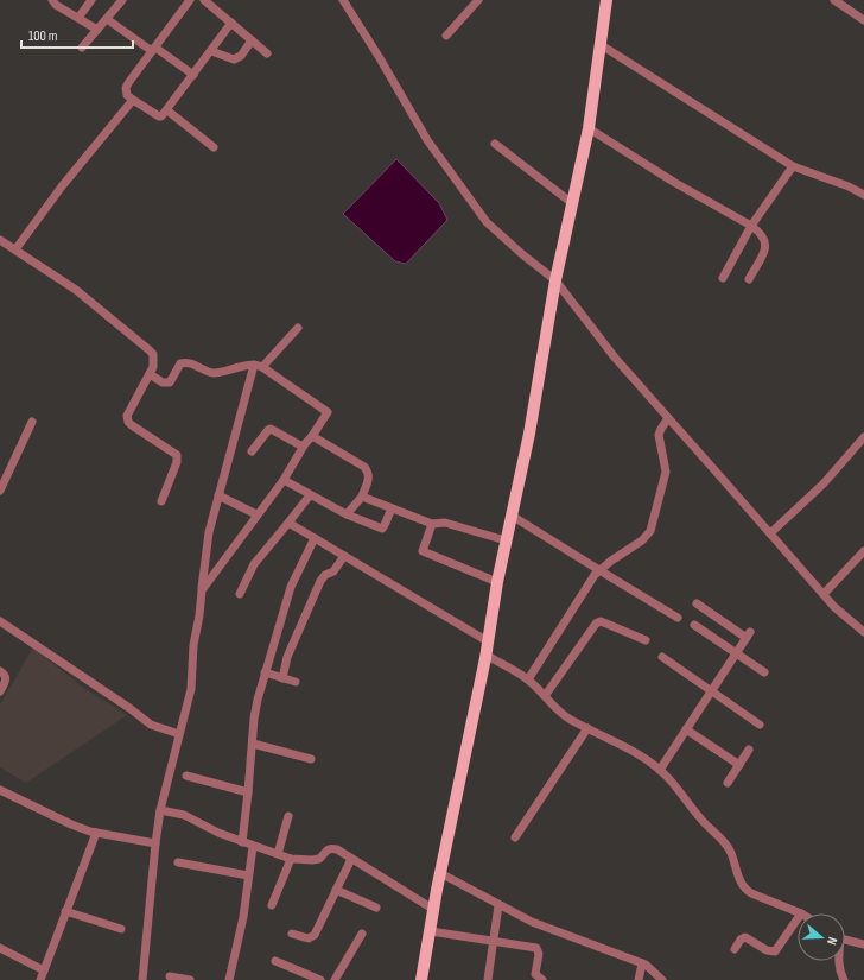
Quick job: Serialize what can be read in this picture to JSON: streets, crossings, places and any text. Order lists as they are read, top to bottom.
{
  "scale_bar": "100 m",
  "north": "right"
}
